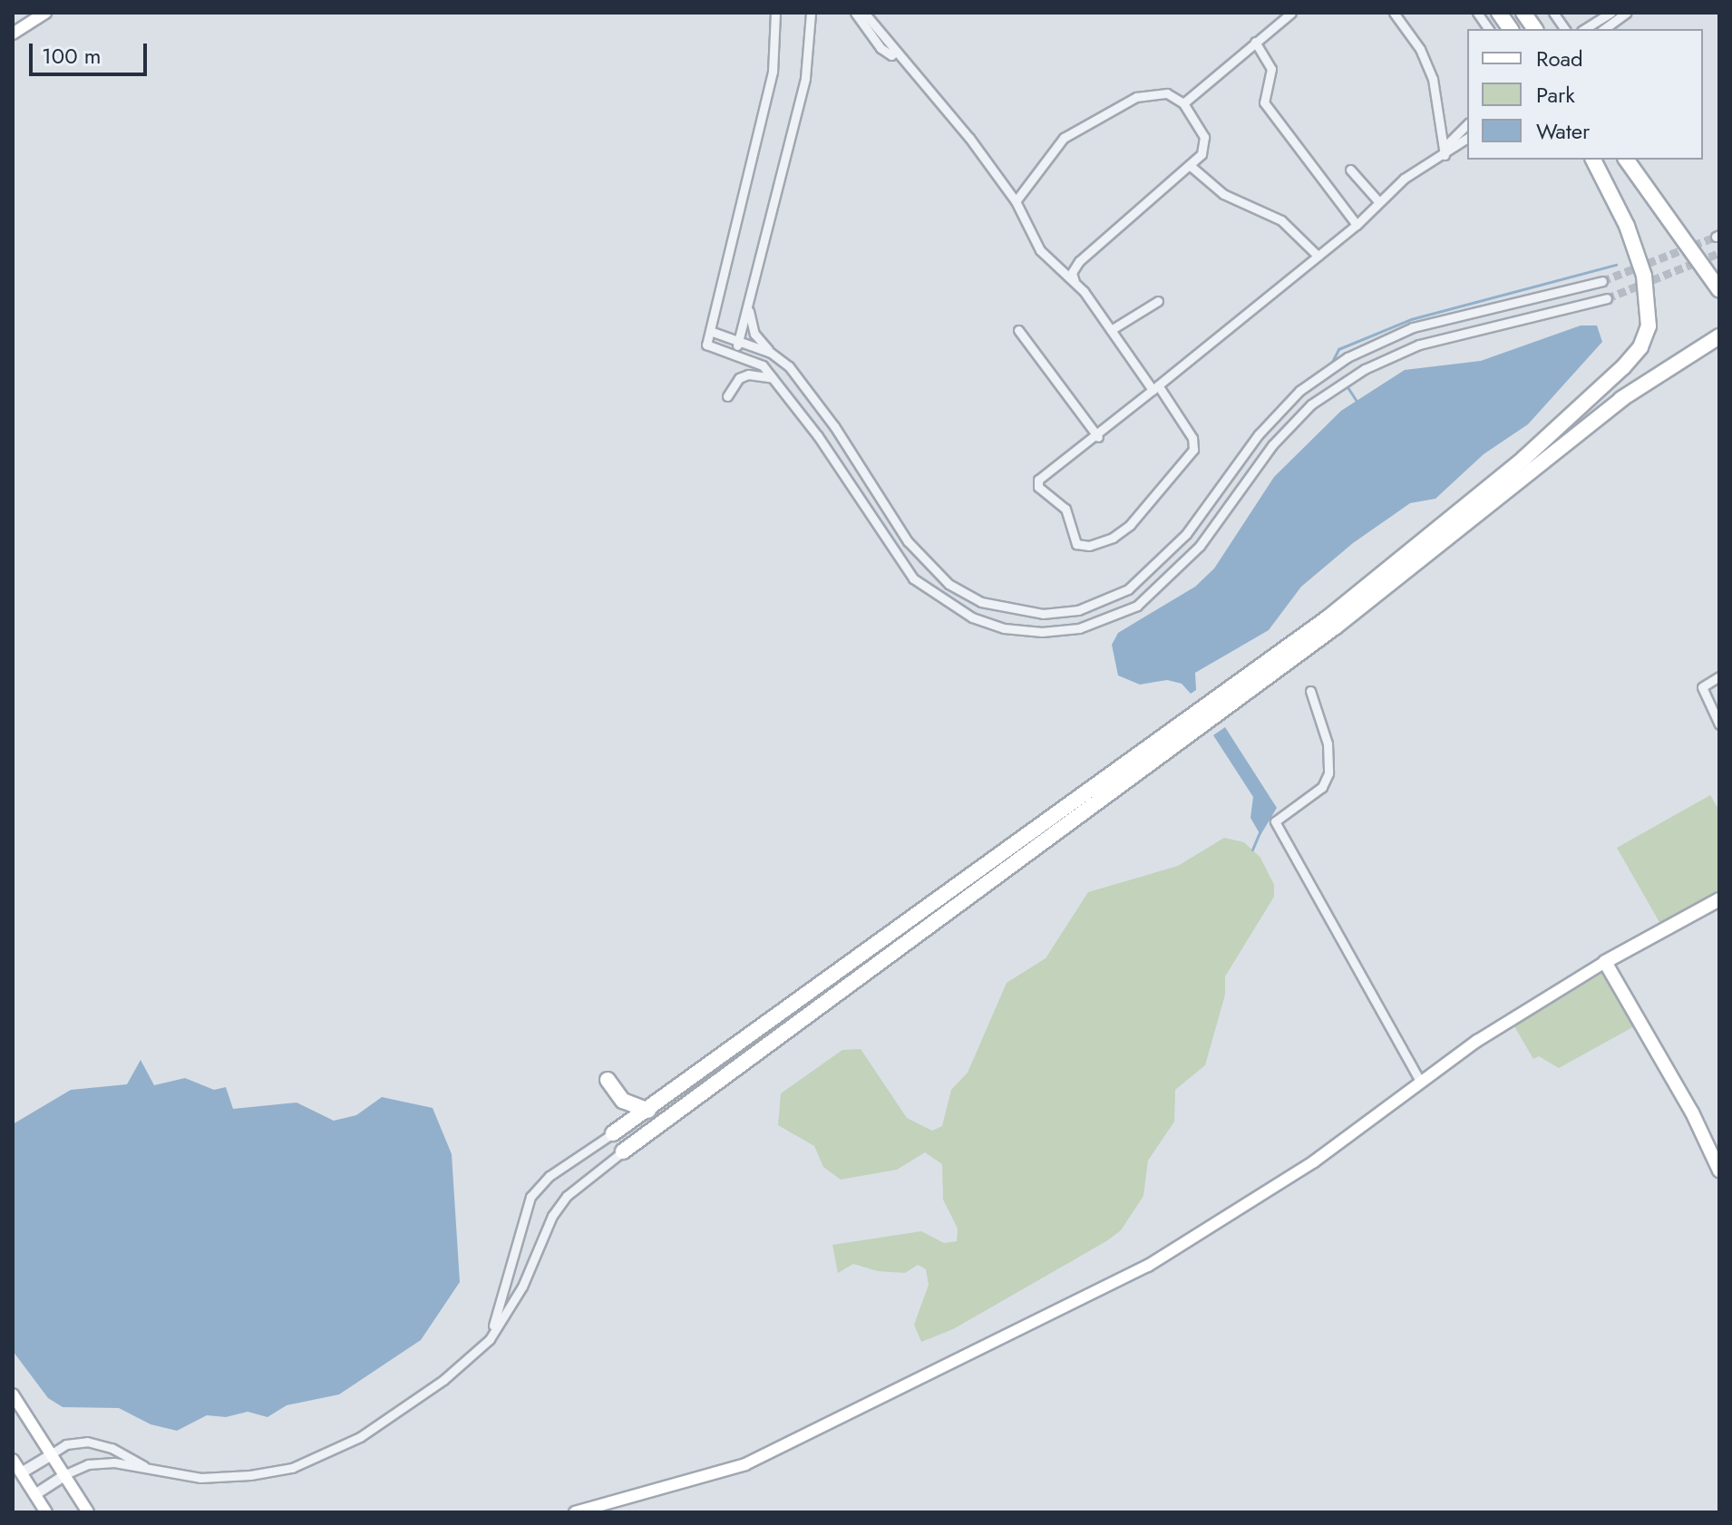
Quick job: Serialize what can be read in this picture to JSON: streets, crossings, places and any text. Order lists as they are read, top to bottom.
{
  "legend": ["Road", "Park", "Water"],
  "scale_bar": "100 m"
}
